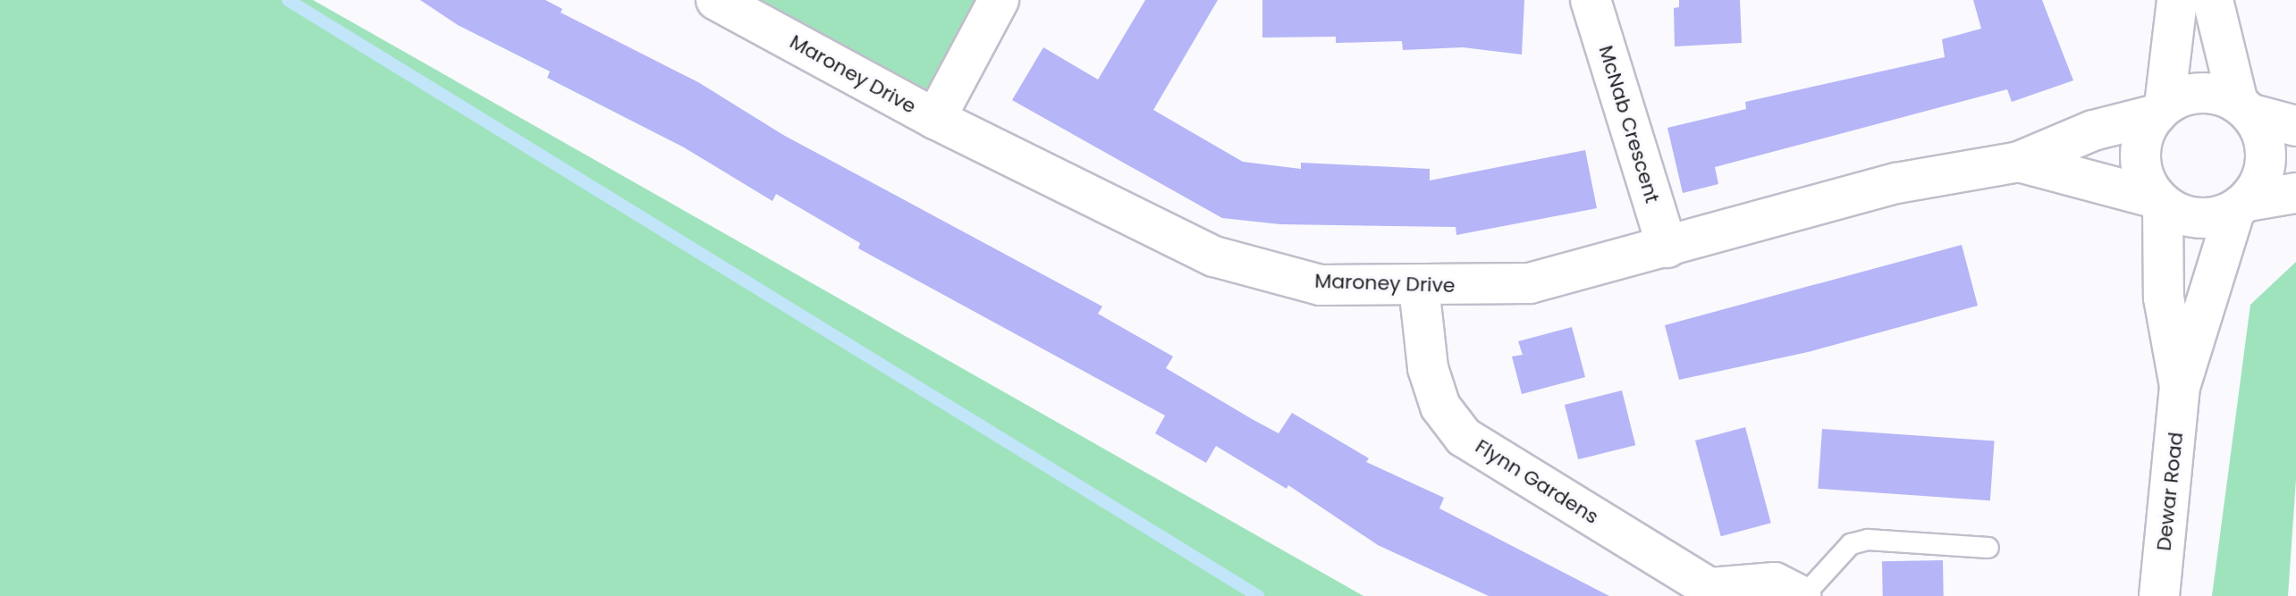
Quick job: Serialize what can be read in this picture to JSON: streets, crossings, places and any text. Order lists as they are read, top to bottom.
{
  "streets": {
    "street": [
      "Maroney Drive",
      "McNab Crescent",
      "Flynn Gardens",
      "Dewar Road"
    ]
  },
  "crossings": [
    ["Maroney Drive", "McNab Crescent"],
    ["Maroney Drive", "Flynn Gardens"],
    ["Maroney Drive", "Dewar Road"]
  ]
}
